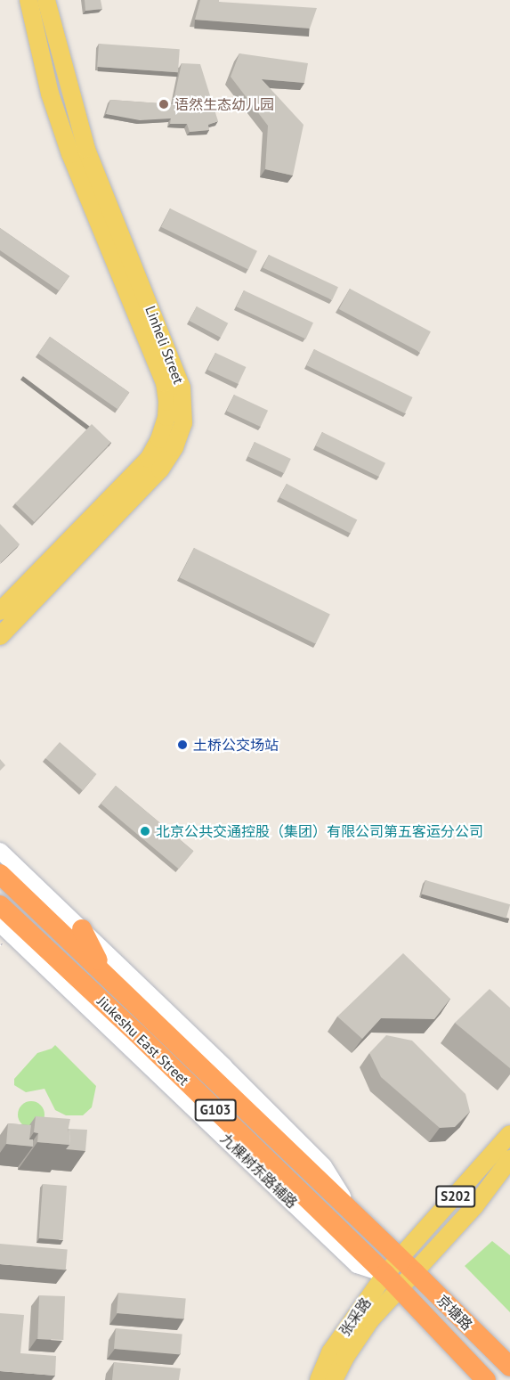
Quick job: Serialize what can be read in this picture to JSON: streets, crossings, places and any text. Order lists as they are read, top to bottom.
{
  "streets": {
    "highway": ["Jiukeshu East Street", "G103", "京塘路"],
    "main road": ["Linheli Street", "S202", "张采路"],
    "street": ["九棵树东路辅路"]
  },
  "crossings": [
    ["Jiukeshu East Street", "九棵树东路辅路"],
    ["Jiukeshu East Street", "S202"],
    ["Jiukeshu East Street", "京塘路"],
    ["Jiukeshu East Street", "张采路"],
    ["九棵树东路辅路", "张采路"],
    ["S202", "京塘路"],
    ["S202", "张采路"],
    ["京塘路", "张采路"]
  ],
  "places": ["语然生态幼儿园", "土桥公交场站", "北京公共交通控股（集团）有限公司第五客运分公司"]
}
